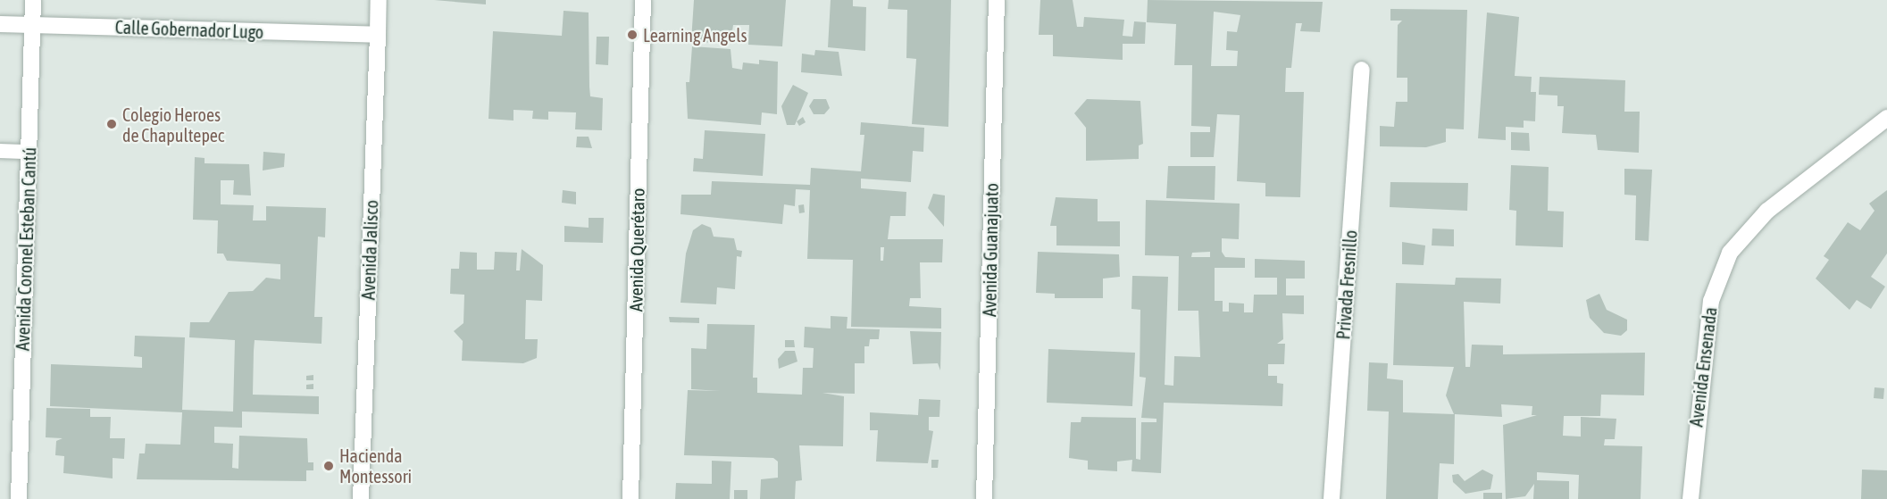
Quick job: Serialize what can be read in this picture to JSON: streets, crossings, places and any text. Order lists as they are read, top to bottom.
{
  "streets": {
    "street": [
      "Calle Gobernador Lugo",
      "Avenida Coronel Esteban Cantú",
      "Avenida Jalisco",
      "Avenida Querétaro",
      "Avenida Guanajuato",
      "Privada Fresnillo",
      "Avenida Ensenada"
    ]
  },
  "crossings": [
    ["Calle Gobernador Lugo", "Avenida Coronel Esteban Cantú"],
    ["Calle Gobernador Lugo", "Avenida Jalisco"]
  ],
  "places": ["Learning Angels", "Colegio Heroes de Chapultepec", "Hacienda Montessori"]
}
